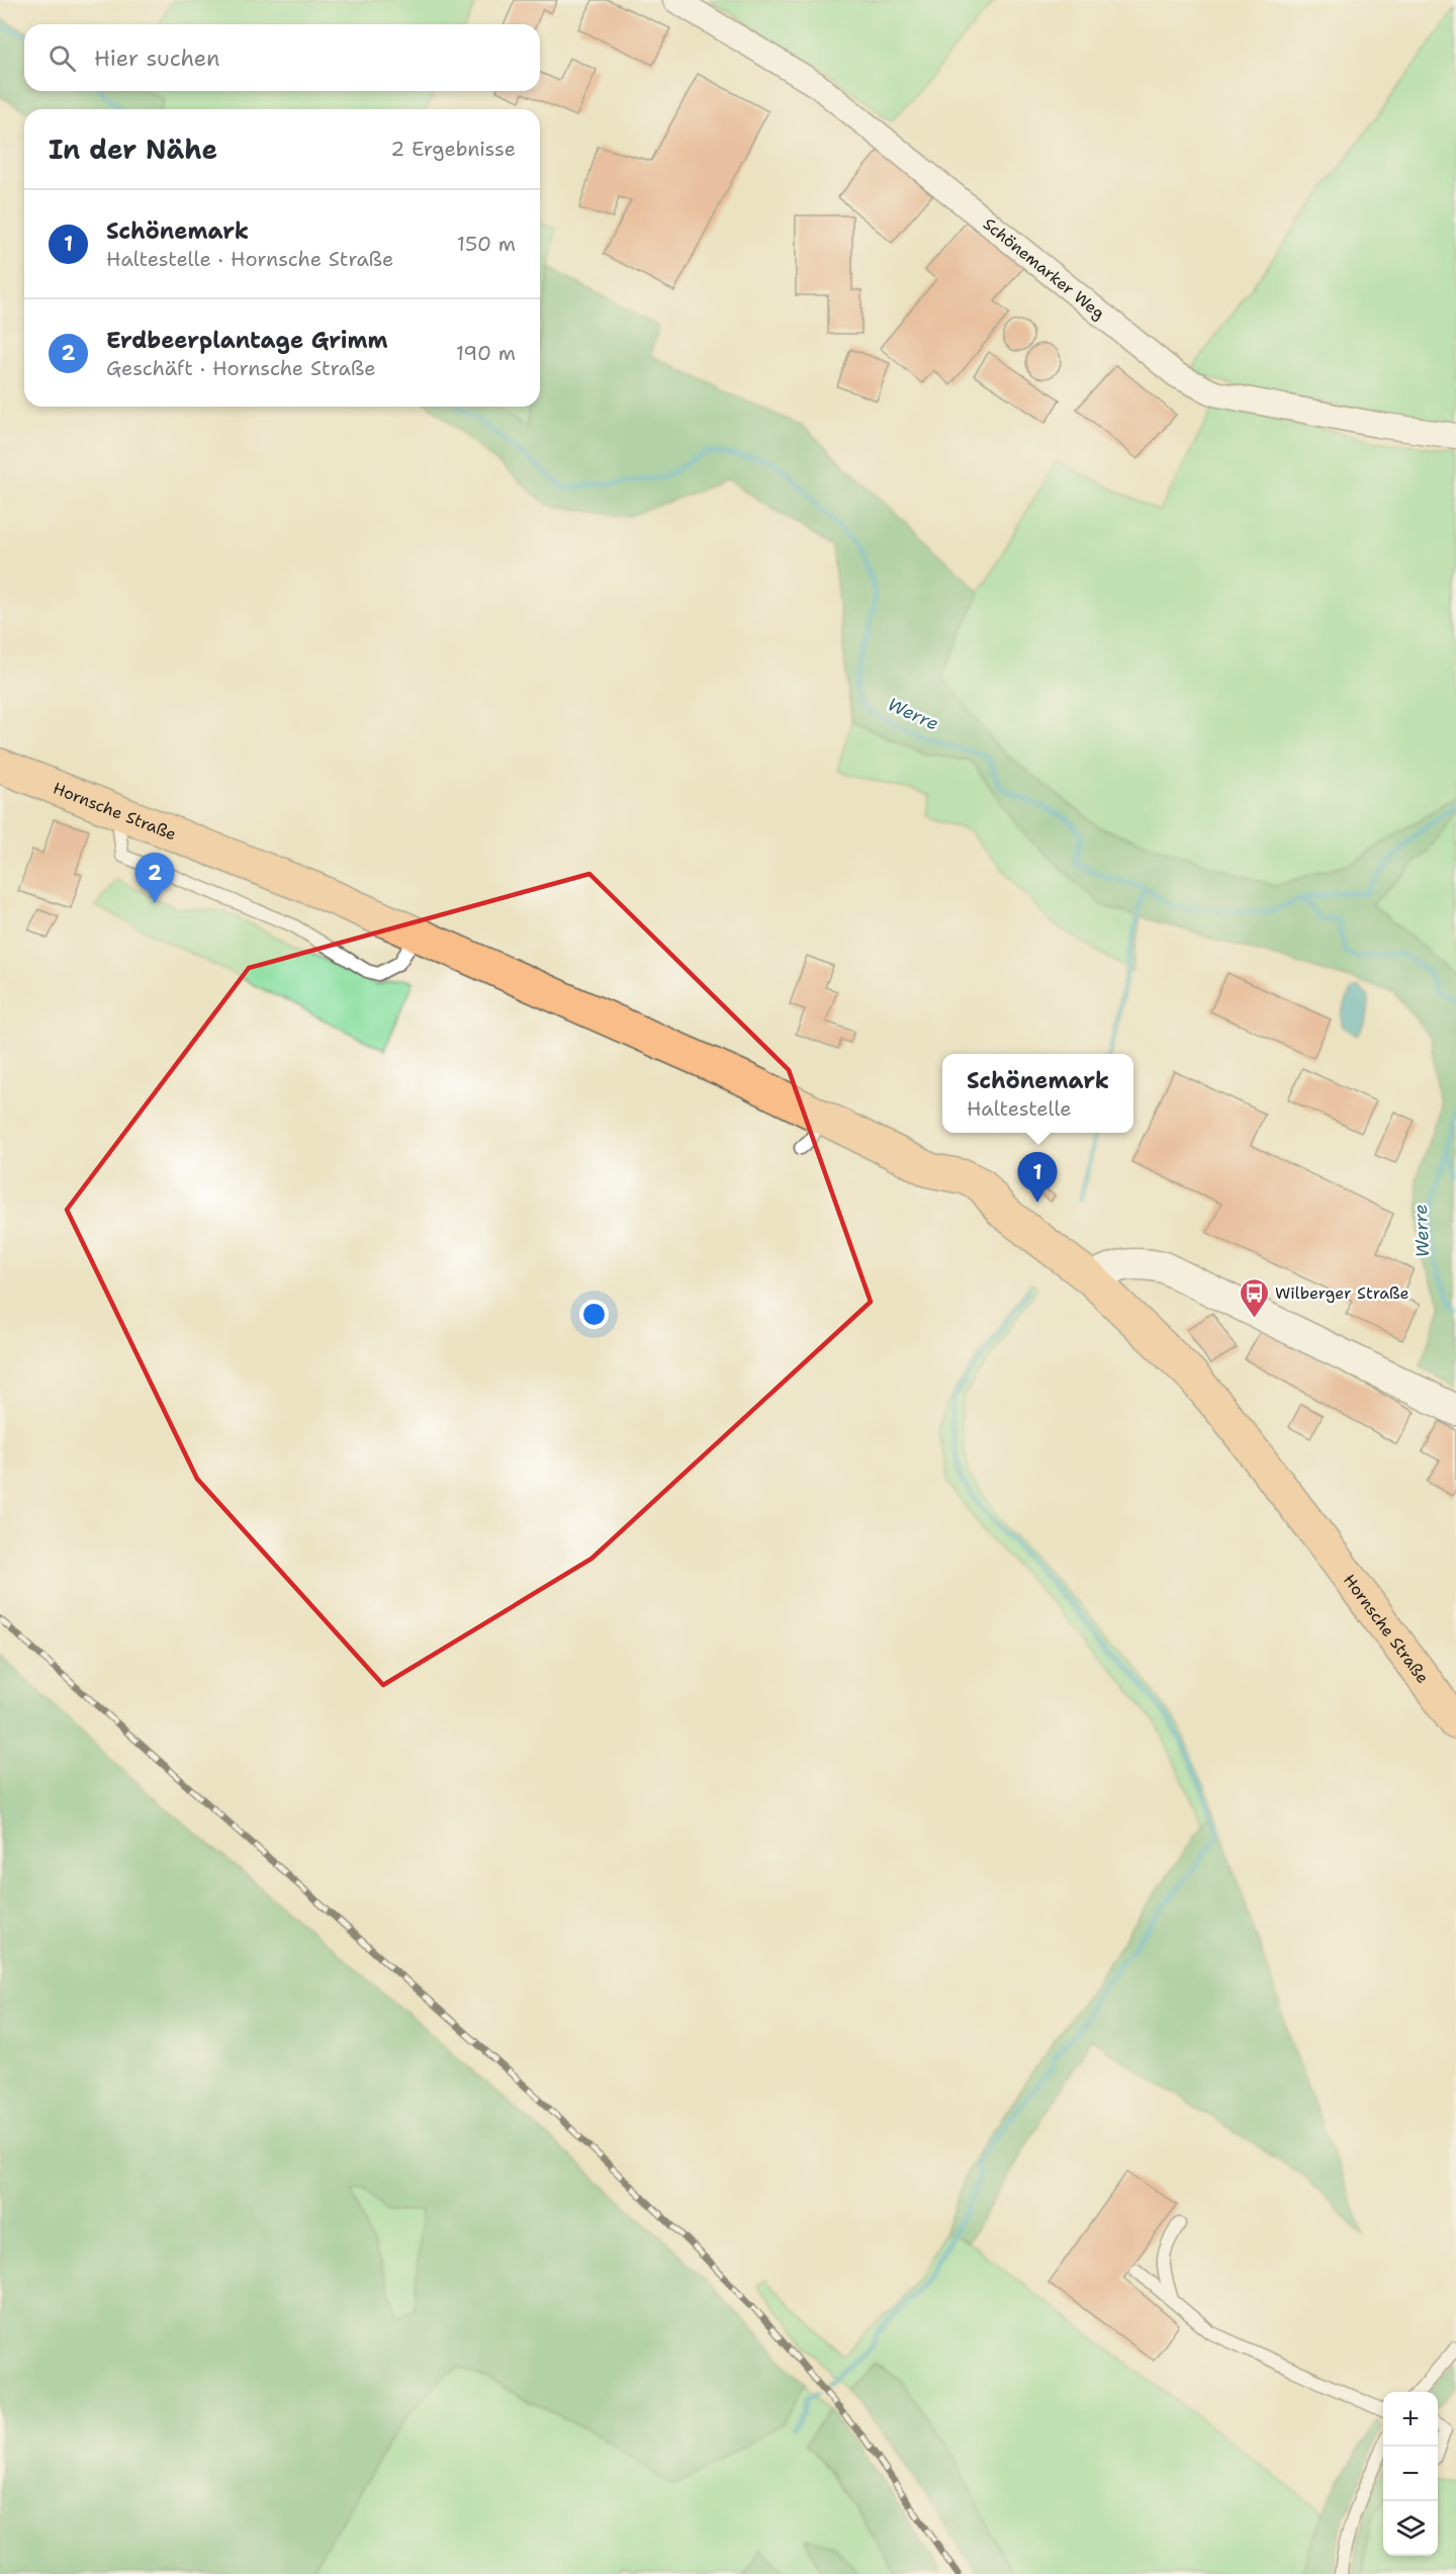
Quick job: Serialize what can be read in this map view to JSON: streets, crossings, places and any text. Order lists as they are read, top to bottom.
{
  "streets": {
    "main road": ["Hornsche Straße"],
    "street": ["Schönemarker Weg"]
  },
  "water": ["Werre"],
  "places": {
    "bus stop": ["Wilberger Straße"]
  },
  "page": {
    "search": "Hier suchen",
    "heading": ["In der Nähe", "2 Ergebnisse"],
    "list": [
      {
        "mark": "1",
        "name": "Schönemark",
        "note": "Haltestelle · Hornsche Straße",
        "value": "150 m"
      },
      {
        "mark": "2",
        "name": "Erdbeerplantage Grimm",
        "note": "Geschäft · Hornsche Straße",
        "value": "190 m"
      }
    ],
    "pins": ["2", "1"],
    "popup": ["Schönemark", "Haltestelle"],
    "map_buttons": ["+", "−"]
  }
}
